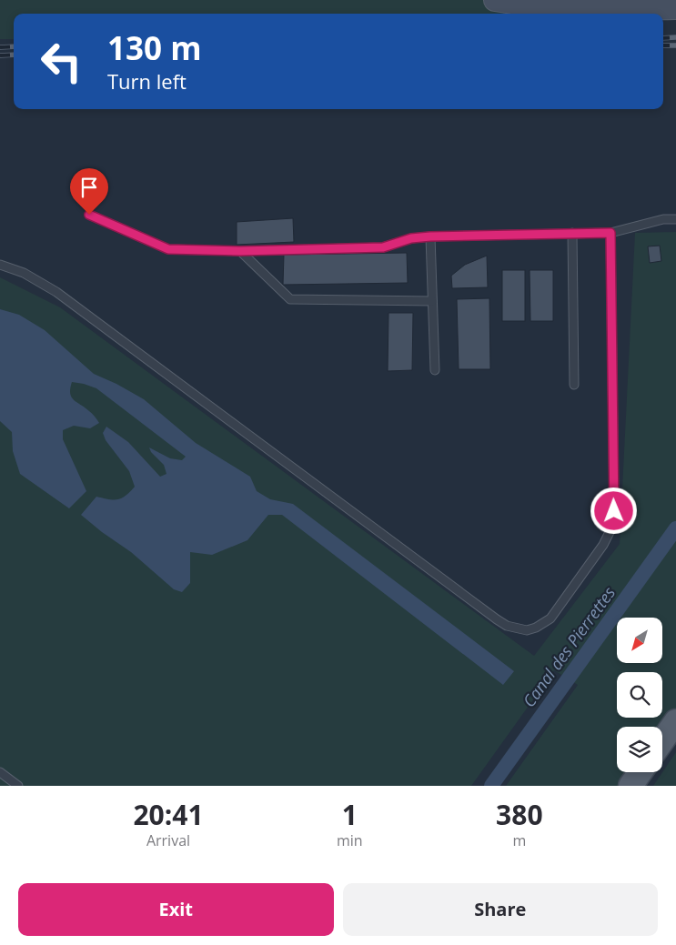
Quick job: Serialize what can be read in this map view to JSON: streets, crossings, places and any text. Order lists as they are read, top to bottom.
{
  "water": ["Canal des Pierrettes"],
  "north": "bottom left",
  "page": {
    "turn": ["130 m", "Turn left"],
    "eta": [
      "20:41",
      "Arrival",
      "1",
      "min",
      "380",
      "m"
    ],
    "buttons": ["Exit", "Share"]
  }
}
